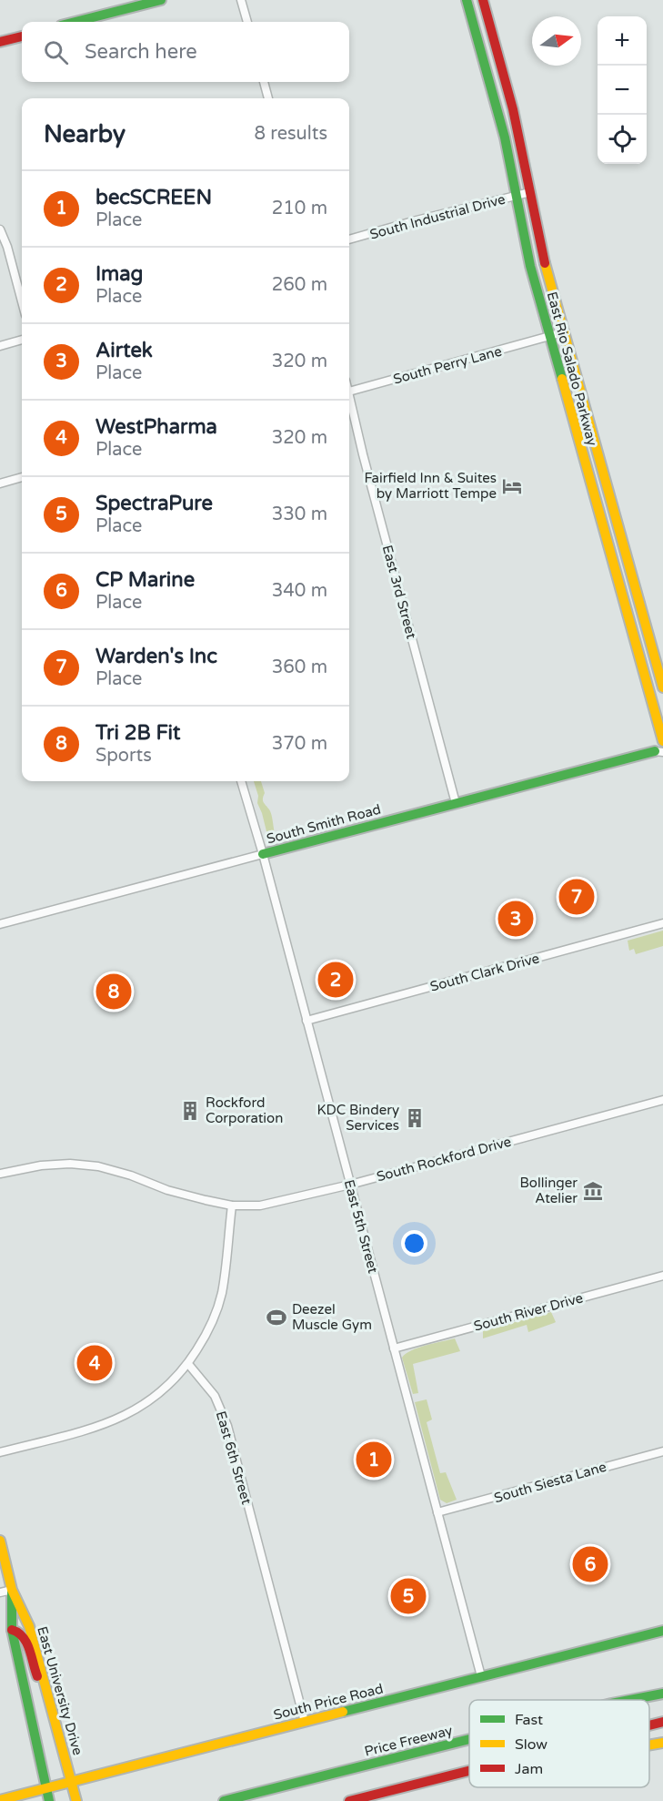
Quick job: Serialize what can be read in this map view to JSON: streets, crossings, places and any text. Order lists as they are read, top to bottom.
{
  "streets": {
    "main road": [
      "East Rio Salado Parkway",
      "South Smith Road",
      "East University Drive",
      "South Price Road",
      "Price Freeway"
    ],
    "street": [
      "South Industrial Drive",
      "South Perry Lane",
      "East 3rd Street",
      "South Clark Drive",
      "South Rockford Drive",
      "East 5th Street",
      "South River Drive",
      "East 6th Street",
      "South Siesta Lane"
    ]
  },
  "crossings": [
    ["South Industrial Drive", "East Rio Salado Parkway"],
    ["South Perry Lane", "East Rio Salado Parkway"],
    ["East Rio Salado Parkway", "South Smith Road"],
    ["East 3rd Street", "South Smith Road"],
    ["South Smith Road", "East 5th Street"],
    ["South Clark Drive", "East 5th Street"],
    ["South Rockford Drive", "East 5th Street"],
    ["East 5th Street", "South River Drive"],
    ["East 5th Street", "South Siesta Lane"],
    ["East 5th Street", "South Price Road"],
    ["East 6th Street", "South Price Road"],
    ["East University Drive", "South Price Road"]
  ],
  "places": {
    "hotel": ["Fairfield Inn & Suites by Marriott Tempe"],
    "building": ["Rockford Corporation", "KDC Bindery Services"],
    "museum": ["Bollinger Atelier"],
    "sports": ["Deezel Muscle Gym"]
  },
  "legend": ["Fast", "Slow", "Jam"],
  "north": "right",
  "page": {
    "map_buttons": ["+", "−"],
    "search": "Search here",
    "heading": ["Nearby", "8 results"],
    "list": [
      {
        "mark": "1",
        "name": "becSCREEN",
        "note": "Place",
        "value": "210 m"
      },
      {
        "mark": "2",
        "name": "Imag",
        "note": "Place",
        "value": "260 m"
      },
      {
        "mark": "3",
        "name": "Airtek",
        "note": "Place",
        "value": "320 m"
      },
      {
        "mark": "4",
        "name": "WestPharma",
        "note": "Place",
        "value": "320 m"
      },
      {
        "mark": "5",
        "name": "SpectraPure",
        "note": "Place",
        "value": "330 m"
      },
      {
        "mark": "6",
        "name": "CP Marine",
        "note": "Place",
        "value": "340 m"
      },
      {
        "mark": "7",
        "name": "Warden's Inc",
        "note": "Place",
        "value": "360 m"
      },
      {
        "mark": "8",
        "name": "Tri 2B Fit",
        "note": "Sports",
        "value": "370 m"
      }
    ],
    "pins": [
      "7",
      "3",
      "2",
      "8",
      "4",
      "1",
      "6",
      "5"
    ]
  }
}
